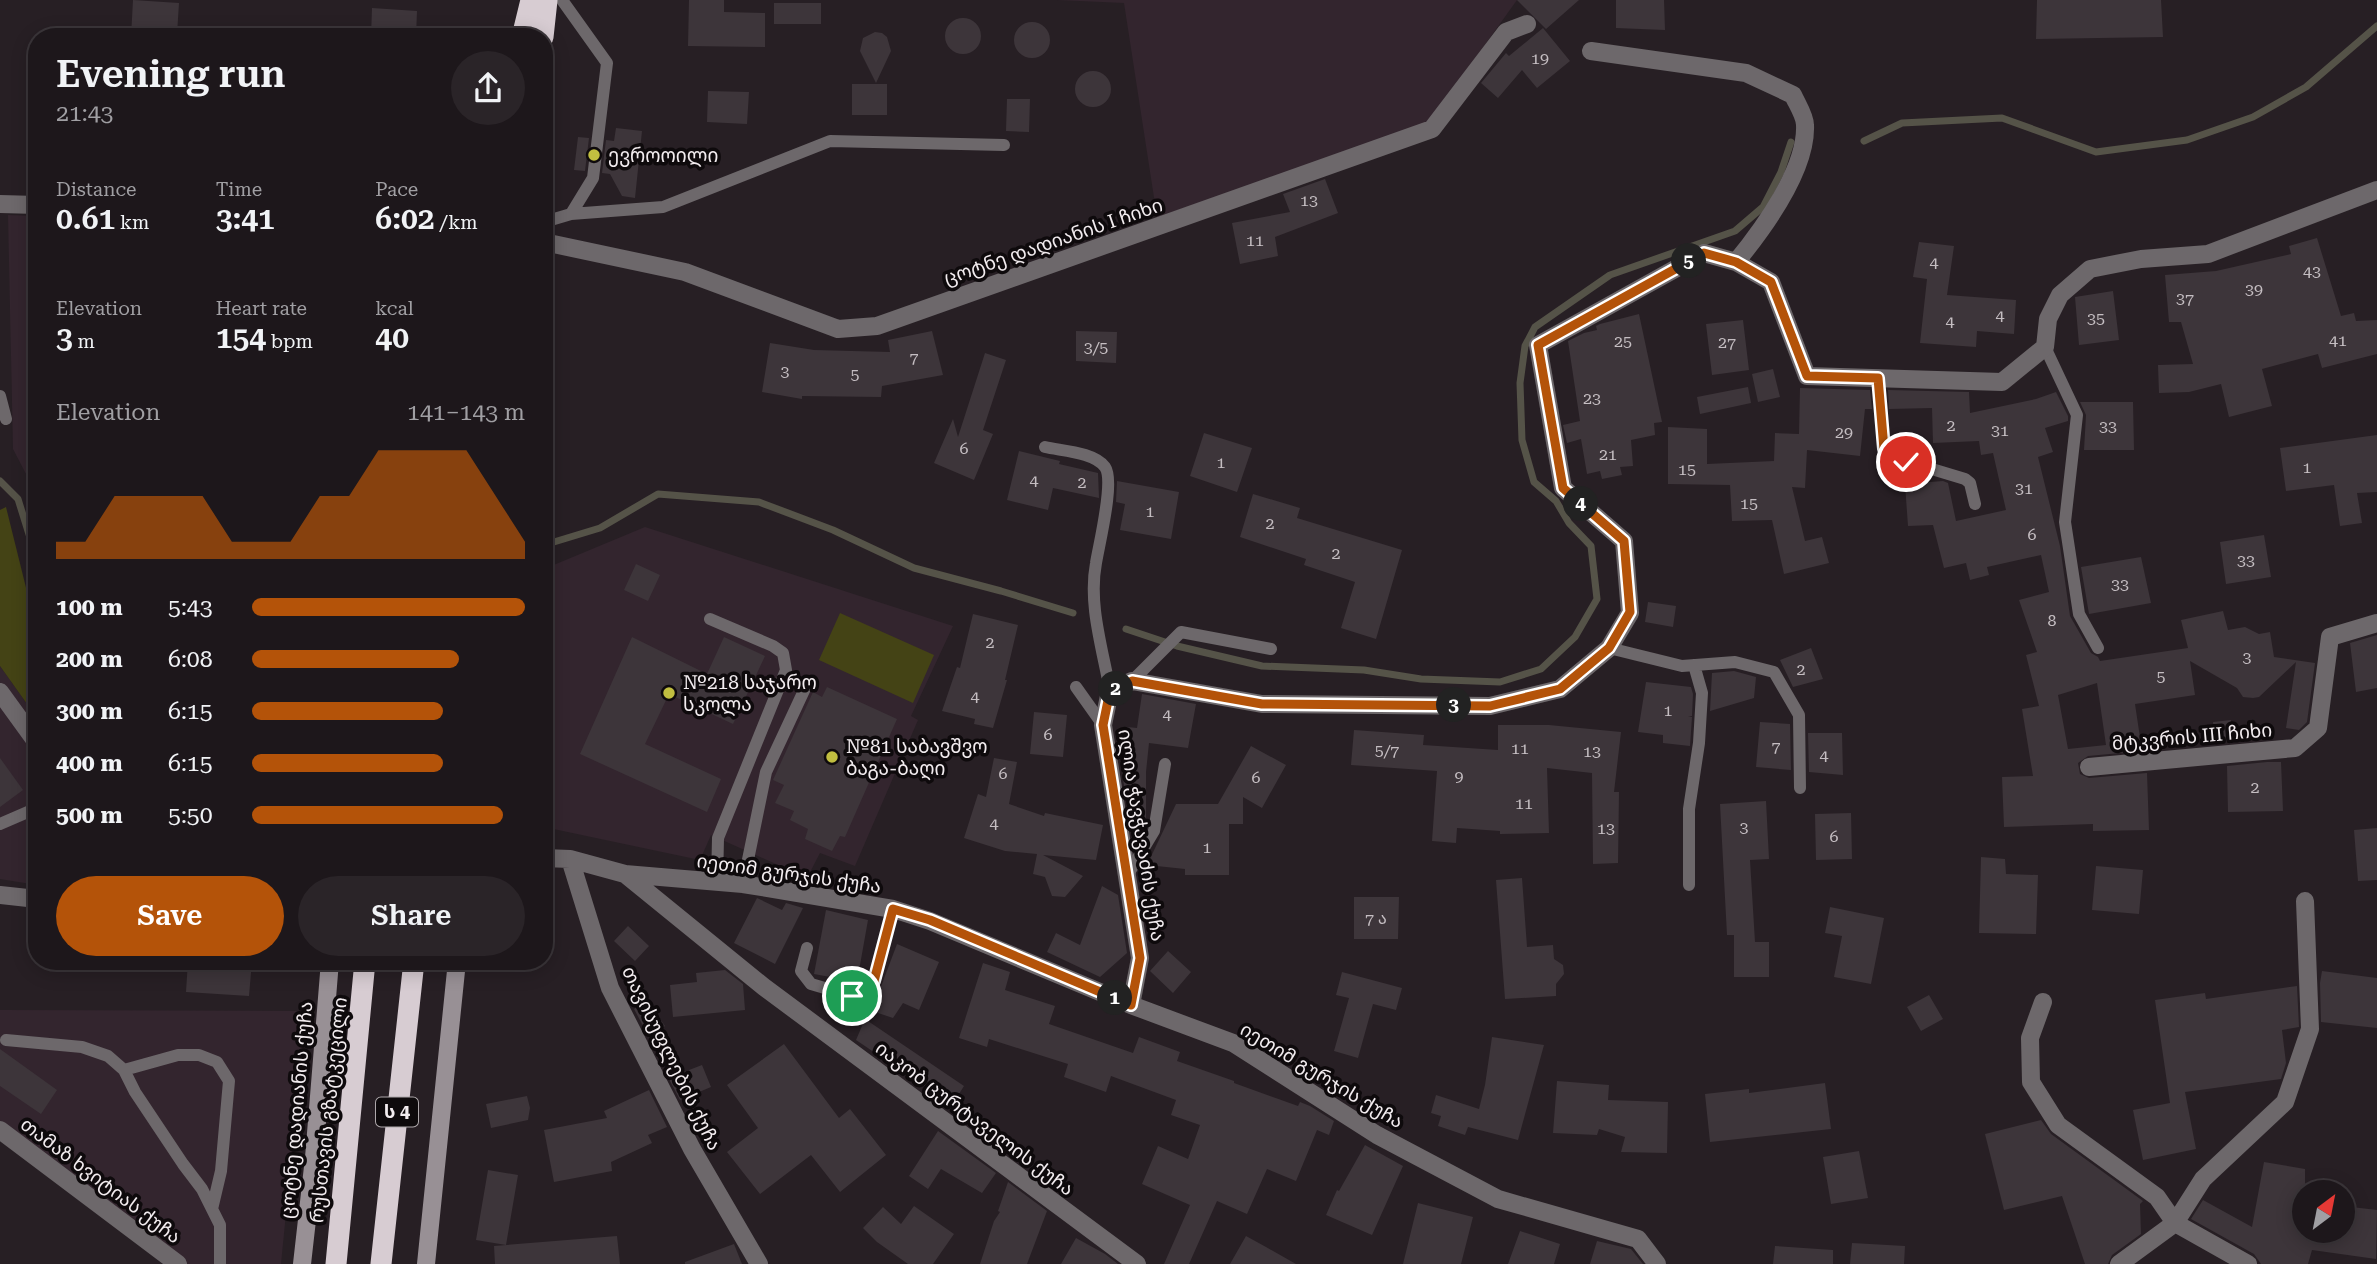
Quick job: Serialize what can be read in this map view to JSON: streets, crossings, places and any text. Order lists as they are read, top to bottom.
{
  "streets": {
    "highway": ["რუსთავის გზატკეცილი", "ს 4"],
    "street": [
      "ცოტნე დადიანის I ჩიხი",
      "მტკვრის III ჩიხი",
      "ილია ჭავჭავაძის ქუჩა",
      "იეთიმ გურჯის ქუჩა",
      "თავისუფლების ქუჩა",
      "ცოტნე დადიანის ქუჩა",
      "იაკობ ცურტაველის ქუჩა",
      "თამაზ ხვიტიას ქუჩა"
    ]
  },
  "crossings": [
    ["ილია ჭავჭავაძის ქუჩა", "იეთიმ გურჯის ქუჩა"],
    ["იეთიმ გურჯის ქუჩა", "თავისუფლების ქუჩა"],
    ["იეთიმ გურჯის ქუჩა", "იაკობ ცურტაველის ქუჩა"]
  ],
  "places": ["ევროოილი", "№218 საჯარო სკოლა", "№81 საბავშვო ბაგა-ბაღი"],
  "house_numbers": [
    "19",
    "13",
    "11",
    "4",
    "43",
    "39",
    "37",
    "4",
    "35",
    "4",
    "41",
    "25",
    "27",
    "3/5",
    "7",
    "3",
    "5",
    "23",
    "2",
    "33",
    "31",
    "29",
    "6",
    "21",
    "1",
    "1",
    "15",
    "4",
    "2",
    "31",
    "15",
    "1",
    "2",
    "6",
    "2",
    "33",
    "33",
    "8",
    "2",
    "3",
    "2",
    "5",
    "4",
    "1",
    "4",
    "6",
    "7",
    "11",
    "5/7",
    "13",
    "4",
    "6",
    "9",
    "6",
    "2",
    "11",
    "4",
    "3",
    "13",
    "6",
    "1",
    "7 ა"
  ],
  "north": "top right",
  "page": {
    "heading": ["Evening run", "21:43"],
    "stats": [
      ["Distance", "0.61 km"],
      ["Time", "3:41"],
      ["Pace", "6:02 /km"],
      ["Elevation", "3 m"],
      ["Heart rate", "154 bpm"],
      ["kcal", "40"]
    ],
    "pins": [
      "5",
      "4",
      "2",
      "3",
      "1"
    ],
    "chart": ["Elevation", "141–143 m"],
    "list": [
      {
        "name": "100 m",
        "note": "5:43"
      },
      {
        "name": "200 m",
        "note": "6:08"
      },
      {
        "name": "300 m",
        "note": "6:15"
      },
      {
        "name": "400 m",
        "note": "6:15"
      },
      {
        "name": "500 m",
        "note": "5:50"
      }
    ],
    "buttons": ["Save", "Share"]
  }
}
